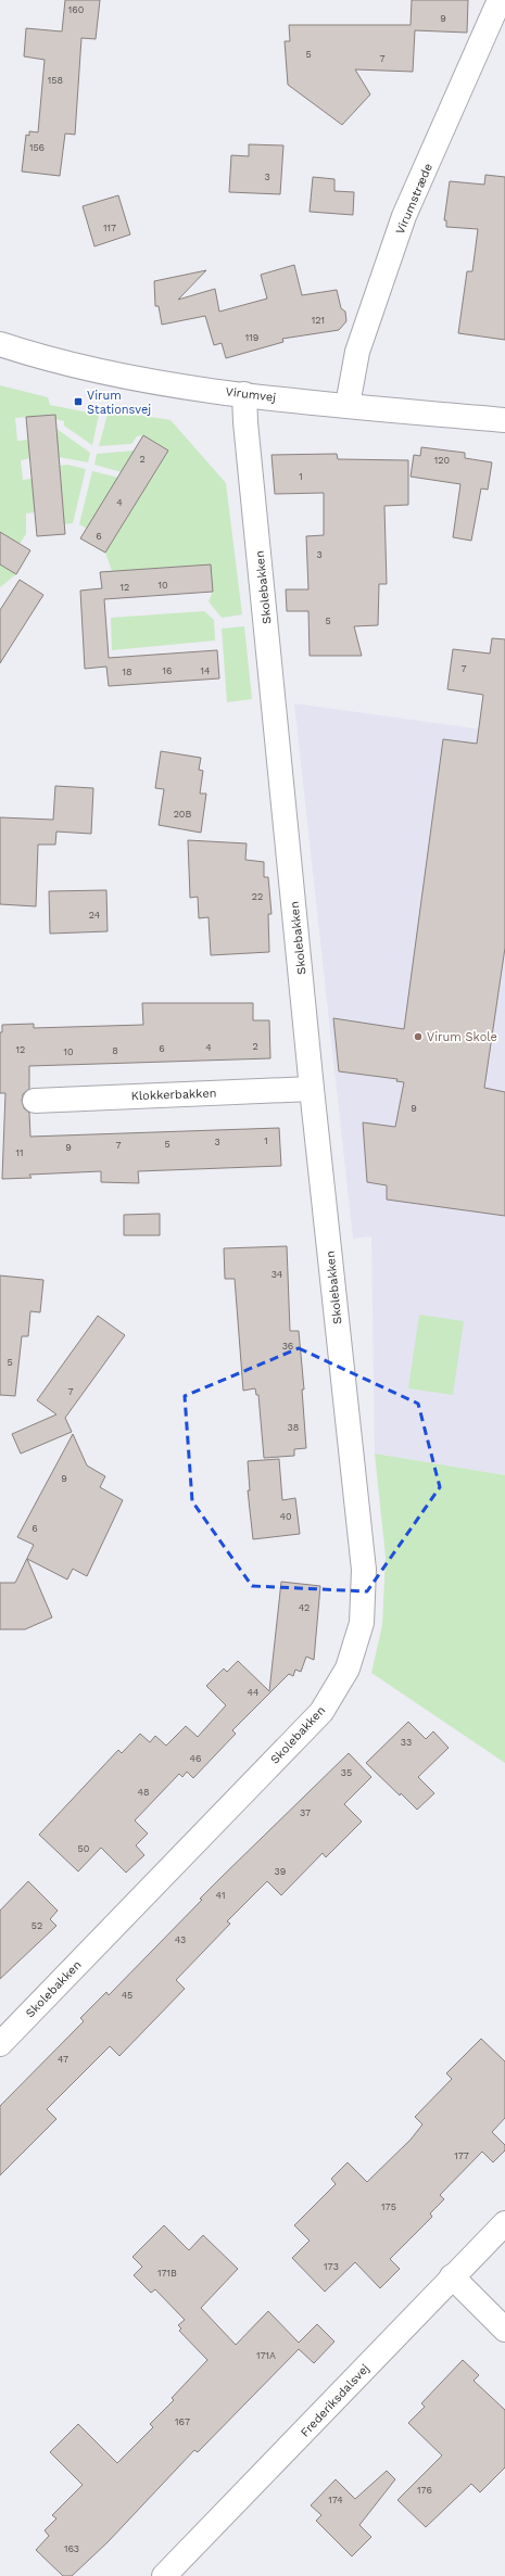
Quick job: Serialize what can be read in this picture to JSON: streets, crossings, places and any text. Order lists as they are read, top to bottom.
{
  "streets": {
    "street": [
      "Virumstræde",
      "Virumvej",
      "Skolebakken",
      "Klokkerbakken",
      "Frederiksdalsvej"
    ]
  },
  "crossings": [
    ["Virumstræde", "Virumvej"],
    ["Virumvej", "Skolebakken"],
    ["Skolebakken", "Klokkerbakken"]
  ],
  "places": {
    "transit": ["Virum Stationsvej"],
    "other": ["Virum Skole"]
  },
  "house_numbers": [
    "160",
    "9",
    "5",
    "7",
    "158",
    "156",
    "3",
    "117",
    "121",
    "119",
    "2",
    "120",
    "1",
    "4",
    "6",
    "3",
    "10",
    "12",
    "5",
    "7",
    "16",
    "14",
    "18",
    "20B",
    "22",
    "24",
    "2",
    "4",
    "6",
    "12",
    "8",
    "10",
    "9",
    "1",
    "3",
    "5",
    "7",
    "9",
    "11",
    "34",
    "36",
    "5",
    "7",
    "38",
    "9",
    "40",
    "6",
    "42",
    "44",
    "33",
    "46",
    "35",
    "48",
    "37",
    "50",
    "39",
    "41",
    "52",
    "43",
    "45",
    "47",
    "177",
    "175",
    "173",
    "171B",
    "171A",
    "167",
    "176",
    "174",
    "163"
  ]
}
